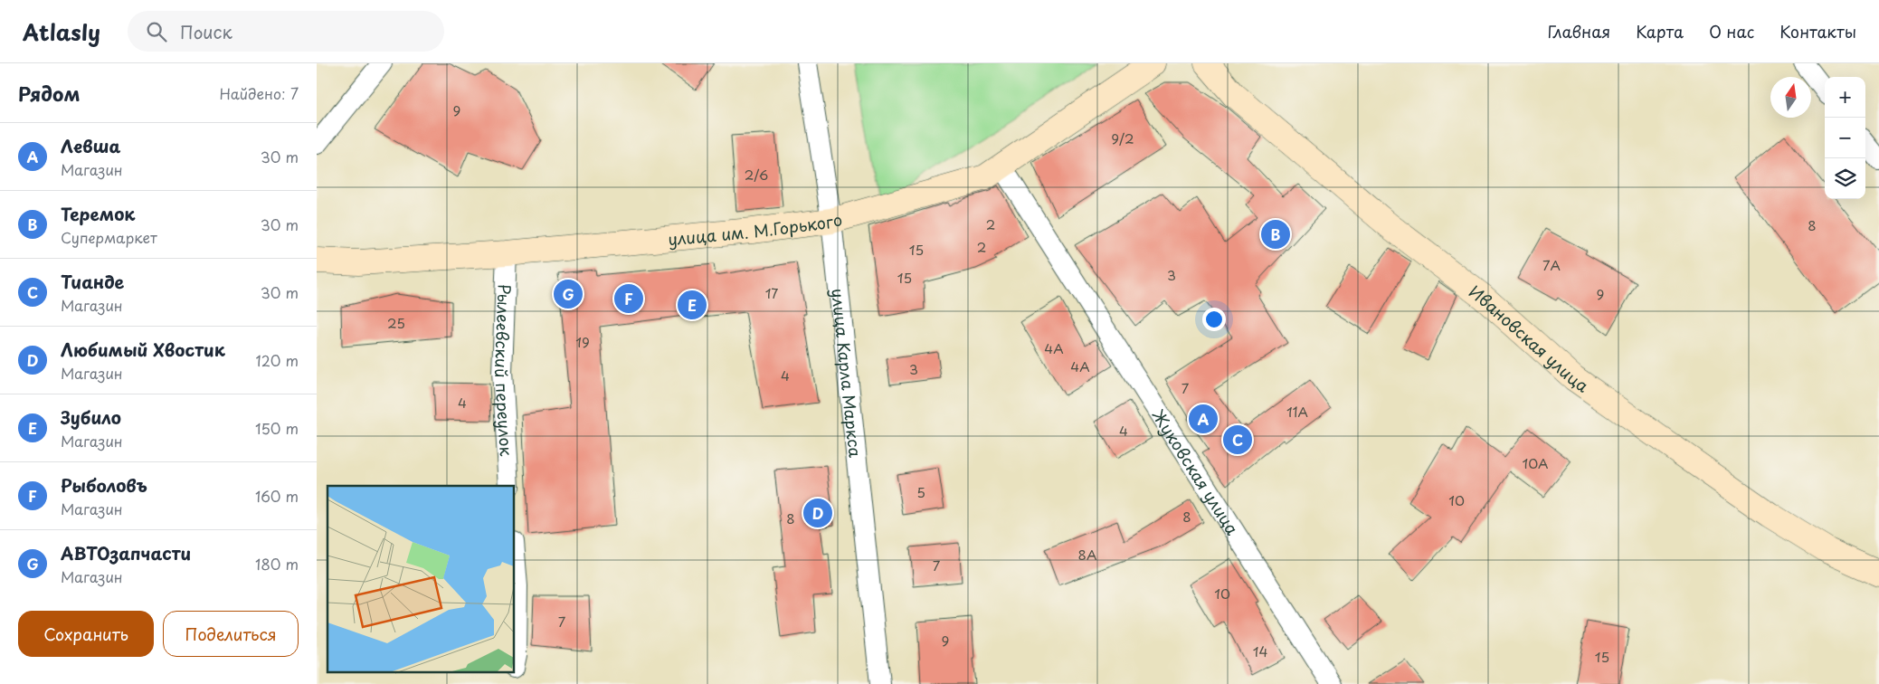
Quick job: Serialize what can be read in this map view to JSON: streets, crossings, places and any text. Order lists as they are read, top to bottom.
{
  "streets": {
    "main road": ["улица им. М.Горького", "Ивановская улица"],
    "street": ["Рылеевский переулок", "улица Карла Маркса", "Жуковская улица"]
  },
  "crossings": [
    ["улица им. М.Горького", "Рылеевский переулок"],
    ["улица им. М.Горького", "улица Карла Маркса"],
    ["улица им. М.Горького", "Жуковская улица"]
  ],
  "house_numbers": [
    "9",
    "9/2",
    "2/6",
    "2",
    "8",
    "2",
    "15",
    "7А",
    "3",
    "15",
    "17",
    "9",
    "25",
    "19",
    "4А",
    "4А",
    "3",
    "4",
    "7",
    "4",
    "11А",
    "4",
    "10А",
    "5",
    "10",
    "8",
    "8",
    "8А",
    "7",
    "10",
    "7",
    "9",
    "14",
    "15"
  ],
  "north": "top",
  "page": {
    "header": "Atlasly",
    "search": "Поиск",
    "nav": [
      "Главная",
      "Карта",
      "О нас",
      "Контакты"
    ],
    "heading": ["Рядом", "Найдено: 7"],
    "map_buttons": ["+", "−"],
    "list": [
      {
        "mark": "A",
        "name": "Левша",
        "note": "Магазин",
        "value": "30 m"
      },
      {
        "mark": "B",
        "name": "Теремок",
        "note": "Супермаркет",
        "value": "30 m"
      },
      {
        "mark": "C",
        "name": "Тианде",
        "note": "Магазин",
        "value": "30 m"
      },
      {
        "mark": "D",
        "name": "Любимый Хвостик",
        "note": "Магазин",
        "value": "120 m"
      },
      {
        "mark": "E",
        "name": "Зубило",
        "note": "Магазин",
        "value": "150 m"
      },
      {
        "mark": "F",
        "name": "Рыболовъ",
        "note": "Магазин",
        "value": "160 m"
      },
      {
        "mark": "G",
        "name": "АВТОзапчасти",
        "note": "Магазин",
        "value": "180 m"
      }
    ],
    "pins": [
      "B",
      "G",
      "F",
      "E",
      "A",
      "C",
      "D"
    ],
    "buttons": ["Сохранить", "Поделиться"]
  }
}
